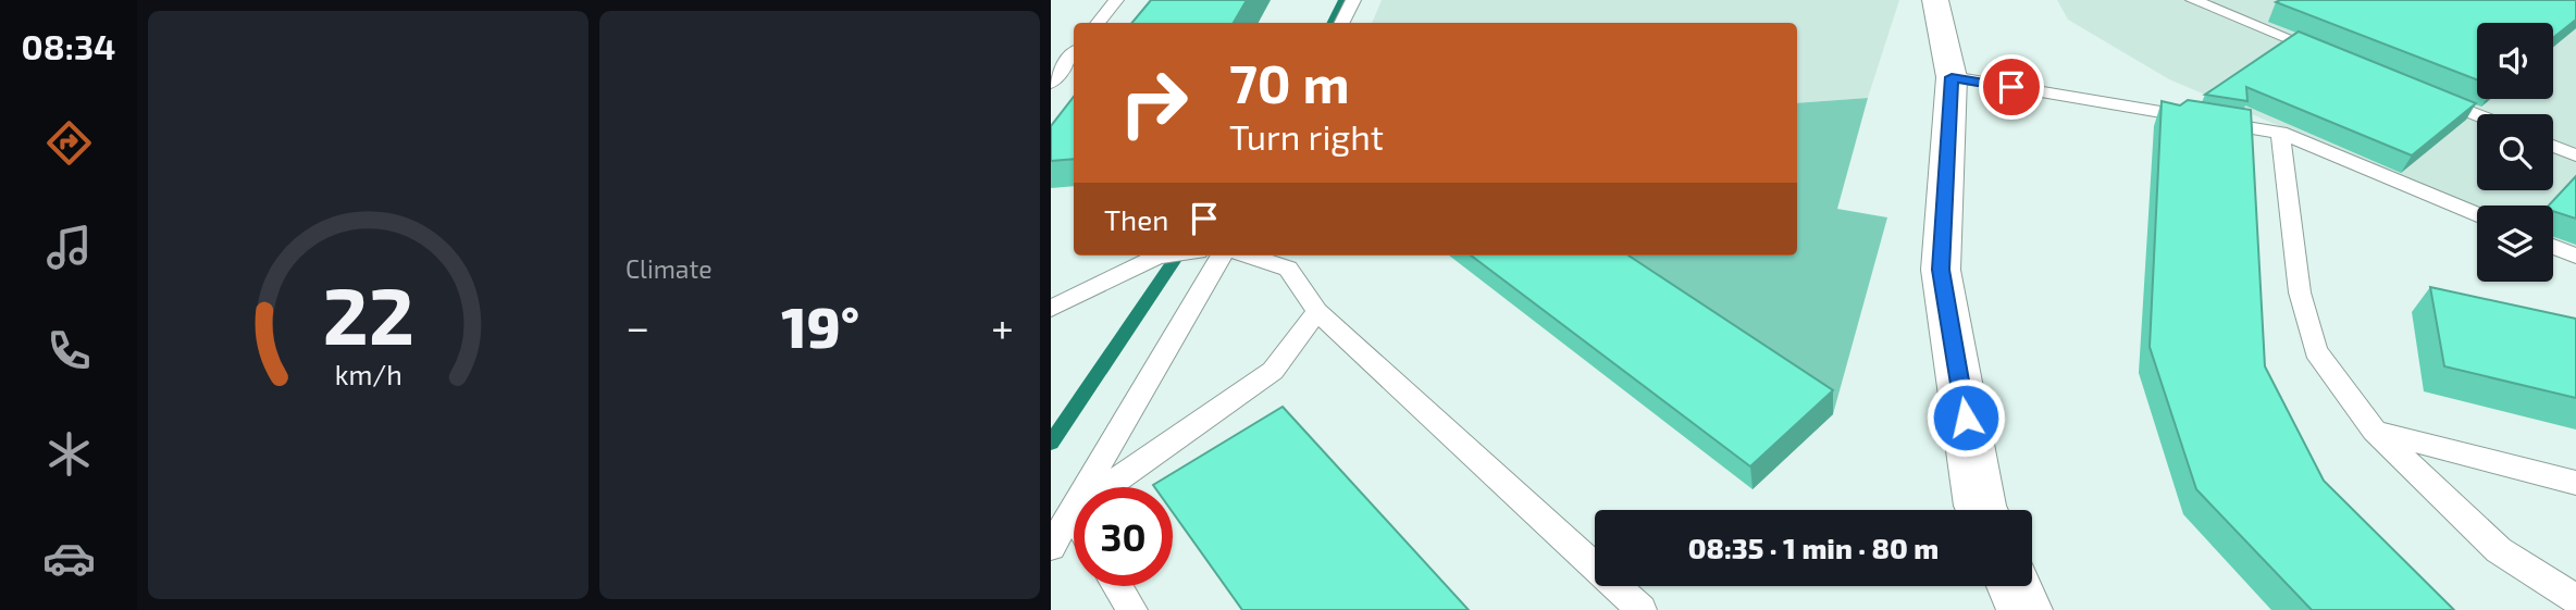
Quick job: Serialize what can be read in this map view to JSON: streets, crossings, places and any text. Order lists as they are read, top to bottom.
{
  "page": {
    "tabs": "08:34",
    "tile": "Climate",
    "turn": ["70 m", "Turn right"],
    "then": "Then",
    "heat": ["−", "19°", "+"],
    "limit": "30",
    "trip": "08:35 · 1 min · 80 m",
    "gauge": ["22", "km/h"]
  }
}
